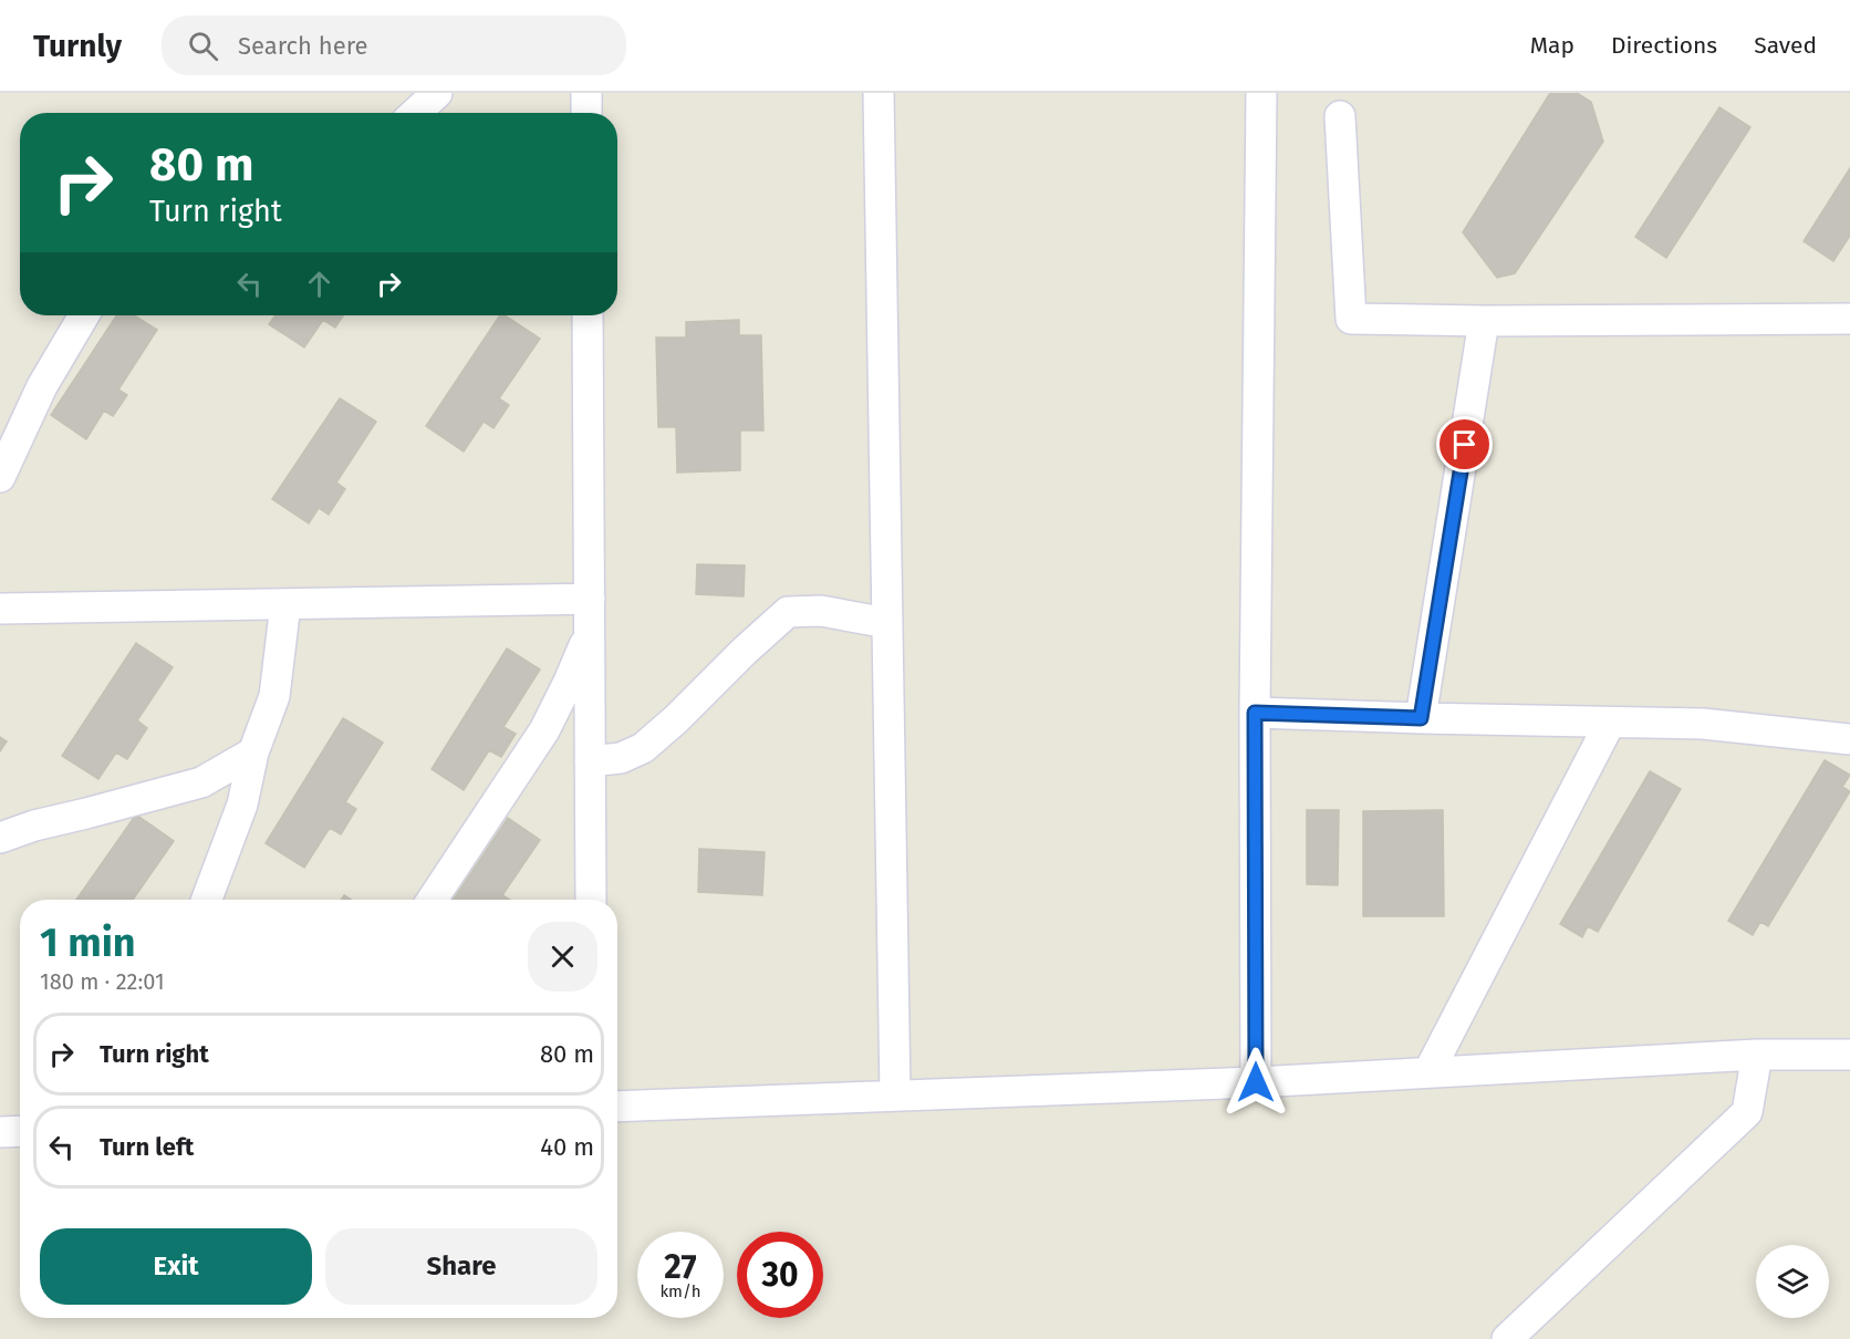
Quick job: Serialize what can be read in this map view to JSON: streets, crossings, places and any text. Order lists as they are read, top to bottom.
{
  "page": {
    "header": "Turnly",
    "search": "Search here",
    "nav": ["Map", "Directions", "Saved"],
    "turn": ["80 m", "Turn right"],
    "heading": ["1 min", "180 m · 22:01"],
    "list": [
      {
        "name": "Turn right",
        "value": "80 m"
      },
      {
        "name": "Turn left",
        "value": "40 m"
      }
    ],
    "buttons": ["Exit", "Share"],
    "speed": "27 km/h",
    "limit": "30"
  }
}
